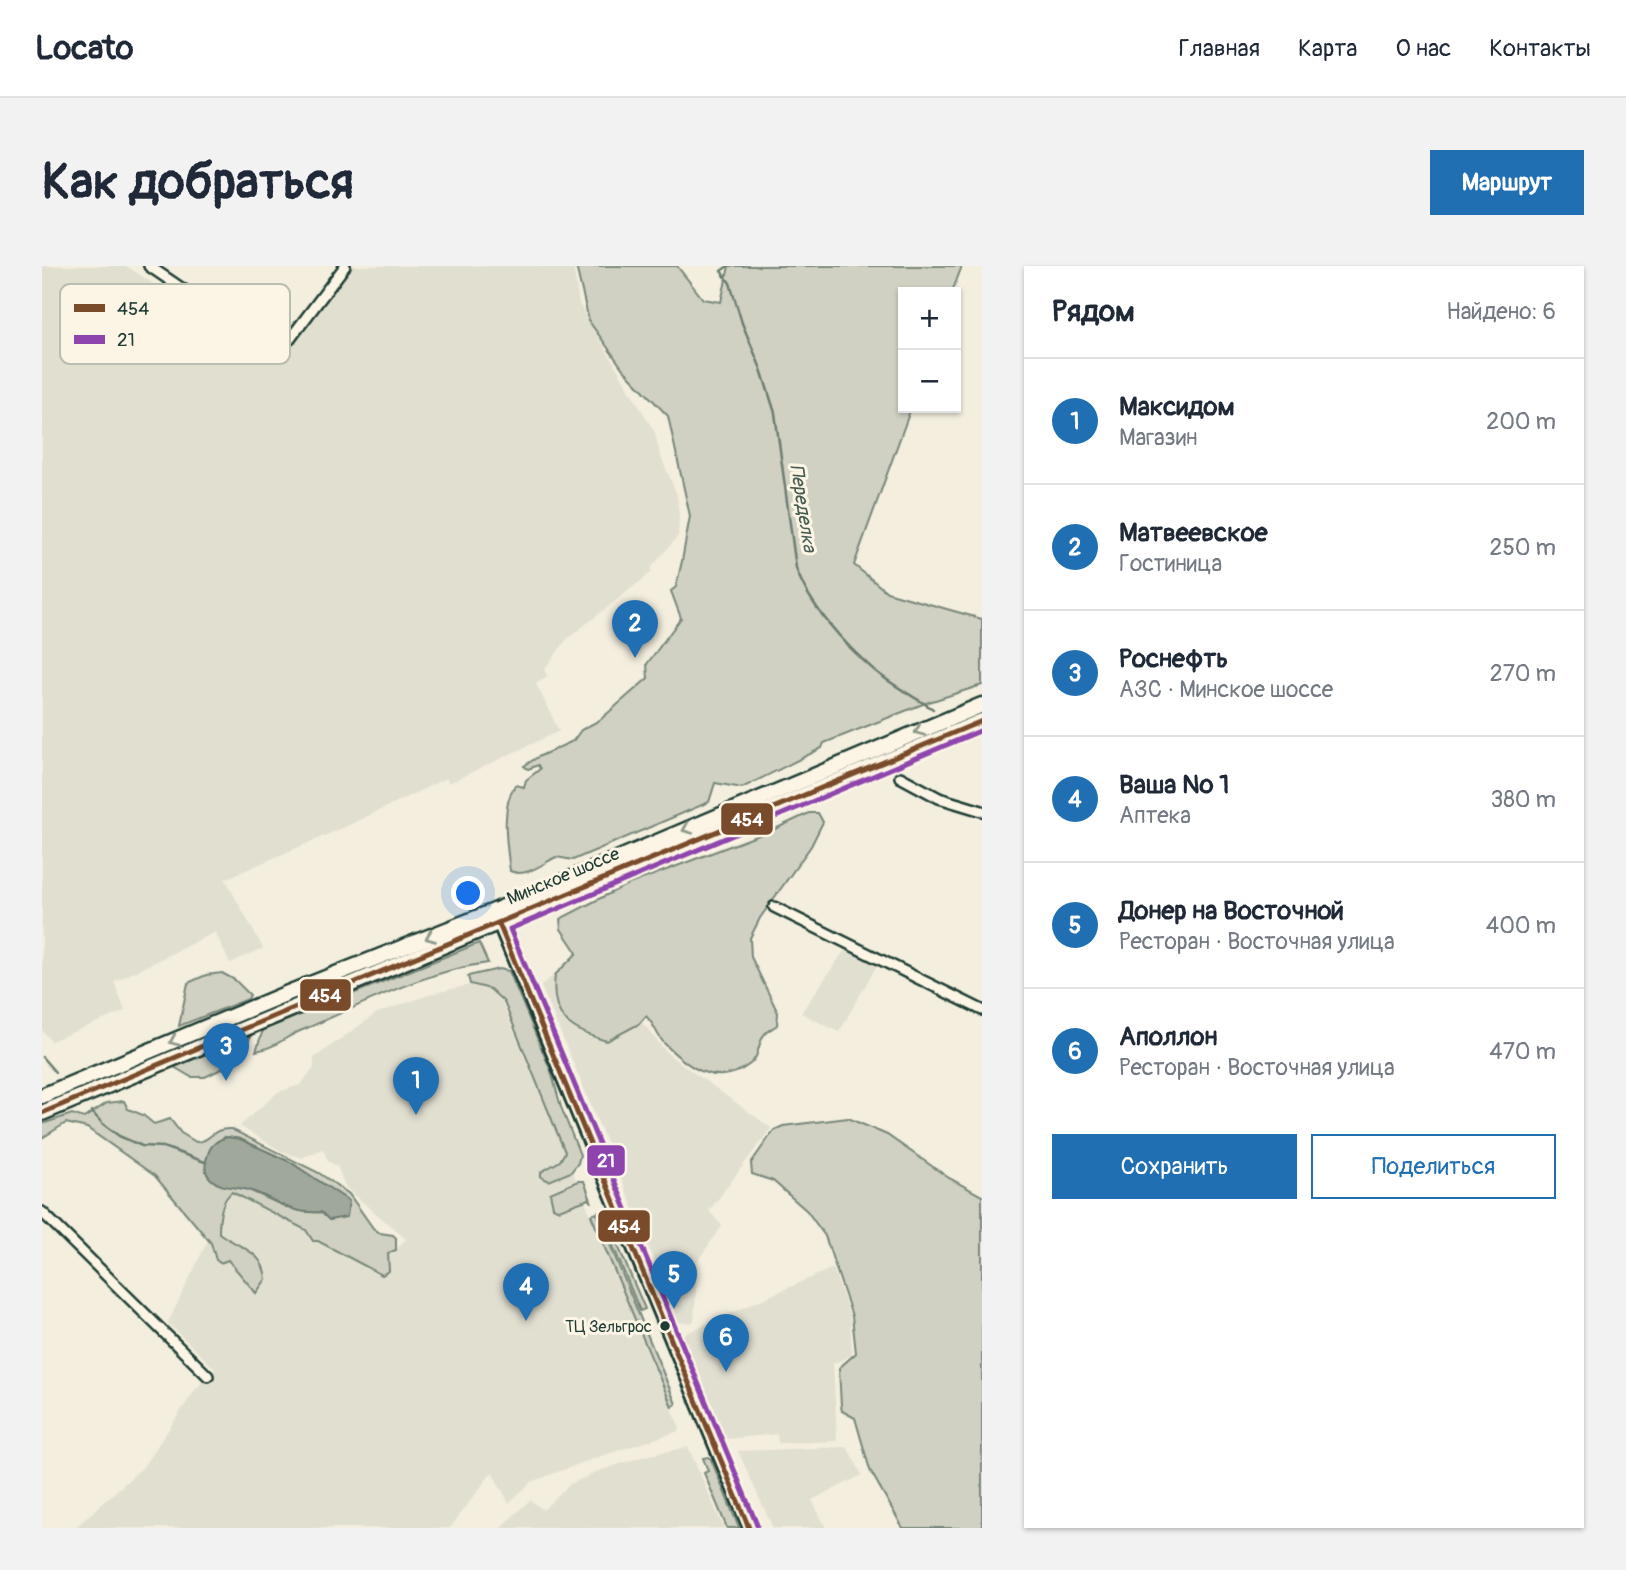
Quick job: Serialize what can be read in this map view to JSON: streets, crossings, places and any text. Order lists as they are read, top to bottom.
{
  "streets": {
    "highway": ["Минское шоссе"]
  },
  "water": ["Переделка"],
  "places": ["ТЦ Зельгрос"],
  "lines": ["transit line 454", "transit line 21"],
  "legend": ["454", "21"],
  "page": {
    "header": "Locato",
    "nav": [
      "Главная",
      "Карта",
      "О нас",
      "Контакты"
    ],
    "buttons": [
      "Маршрут",
      ["Сохранить", "Поделиться"]
    ],
    "title": "Как добраться",
    "heading": ["Рядом", "Найдено: 6"],
    "map_buttons": ["+", "−"],
    "list": [
      {
        "mark": "1",
        "name": "Максидом",
        "note": "Магазин",
        "value": "200 m"
      },
      {
        "mark": "2",
        "name": "Матвеевское",
        "note": "Гостиница",
        "value": "250 m"
      },
      {
        "mark": "3",
        "name": "Роснефть",
        "note": "АЗС · Минское шоссе",
        "value": "270 m"
      },
      {
        "mark": "4",
        "name": "Ваша № 1",
        "note": "Аптека",
        "value": "380 m"
      },
      {
        "mark": "5",
        "name": "Донер на Восточной",
        "note": "Ресторан · Восточная улица",
        "value": "400 m"
      },
      {
        "mark": "6",
        "name": "Аполлон",
        "note": "Ресторан · Восточная улица",
        "value": "470 m"
      }
    ],
    "pins": [
      "2",
      "3",
      "1",
      "5",
      "4",
      "6"
    ]
  }
}
